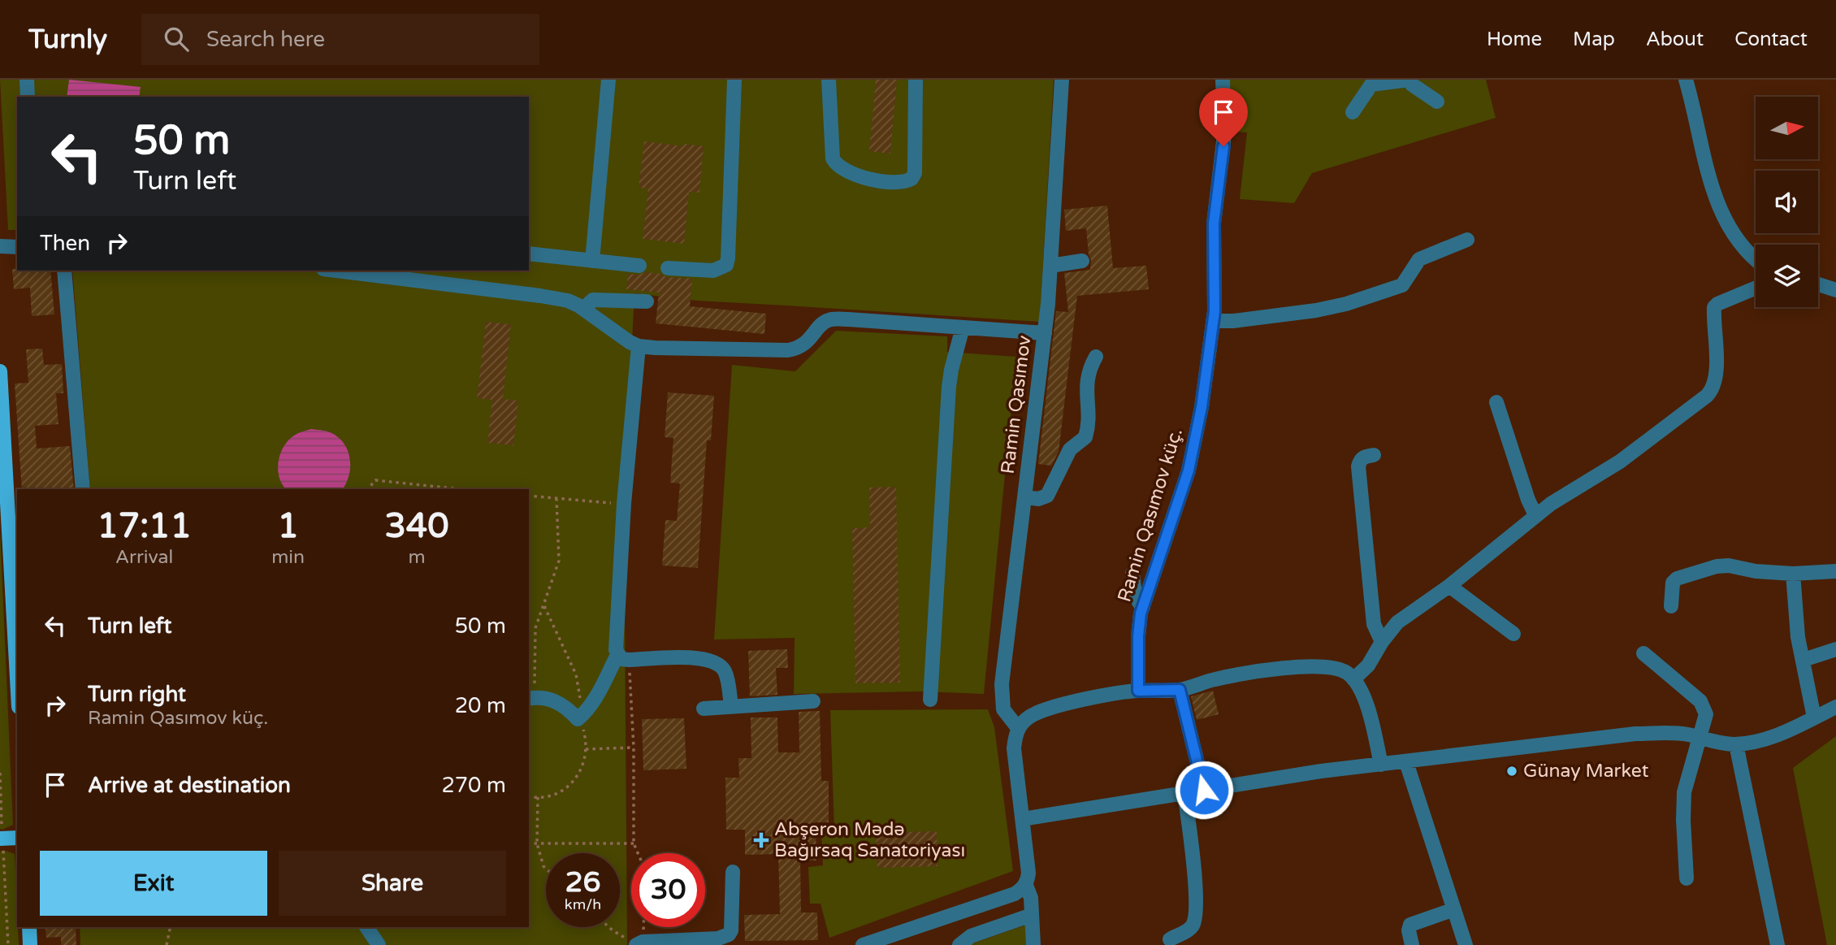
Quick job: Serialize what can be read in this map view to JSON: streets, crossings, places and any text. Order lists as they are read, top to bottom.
{
  "streets": {
    "street": ["Ramin Qasımov", "Ramin Qasımov küç."]
  },
  "places": {
    "other": ["Günay Market"],
    "health": ["Abşeron Mədə Bağırsaq Sanatoriyası"]
  },
  "north": "right",
  "page": {
    "header": "Turnly",
    "search": "Search here",
    "nav": [
      "Home",
      "Map",
      "About",
      "Contact"
    ],
    "turn": ["50 m", "Turn left"],
    "then": "Then",
    "eta": [
      "17:11",
      "Arrival",
      "1",
      "min",
      "340",
      "m"
    ],
    "list": [
      {
        "name": "Turn left",
        "value": "50 m"
      },
      {
        "name": "Turn right",
        "note": "Ramin Qasımov küç.",
        "value": "20 m"
      },
      {
        "name": "Arrive at destination",
        "value": "270 m"
      }
    ],
    "buttons": ["Exit", "Share"],
    "speed": "26 km/h",
    "limit": "30"
  }
}
